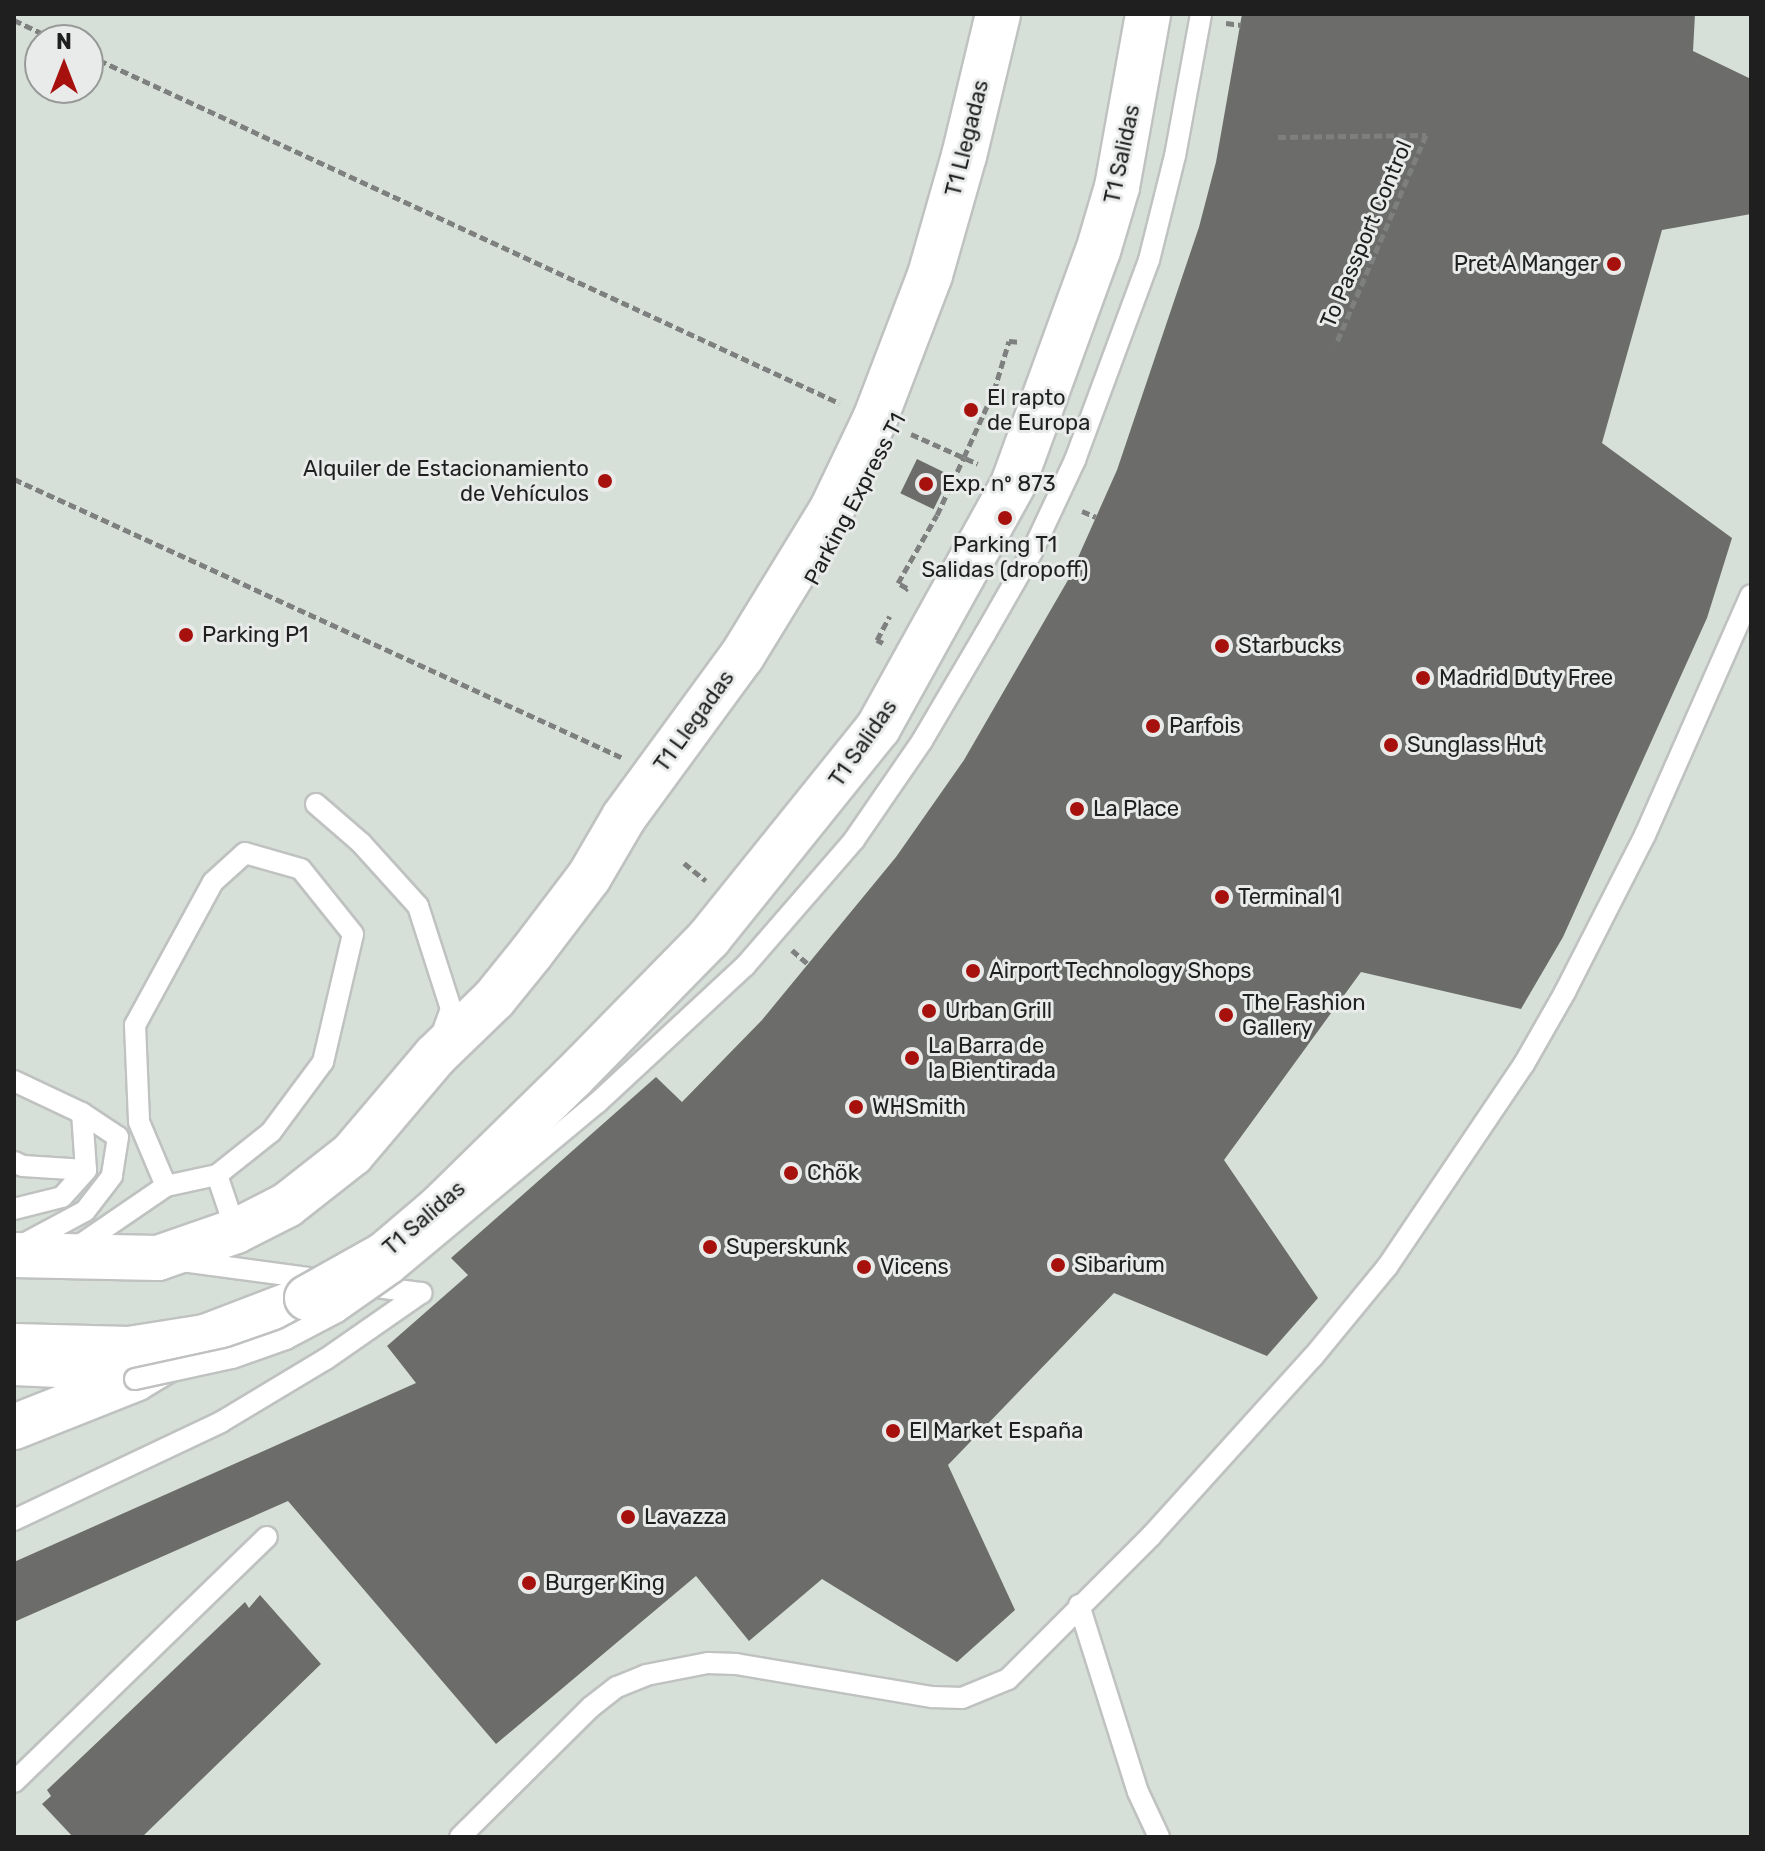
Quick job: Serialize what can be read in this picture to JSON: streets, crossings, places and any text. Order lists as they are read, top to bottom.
{
  "streets": {
    "main road": ["T1 Llegadas", "T1 Salidas", "Parking Express T1"],
    "path": ["To Passport Control"]
  },
  "crossings": [
    ["T1 Llegadas", "Parking Express T1"]
  ],
  "places": [
    "Pret A Manger",
    "El rapto de Europa",
    "Alquiler de Estacionamiento de Vehículos",
    "Exp. nº 873",
    "Parking T1 Salidas (dropoff)",
    "Parking P1",
    "Starbucks",
    "Madrid Duty Free",
    "Parfois",
    "Sunglass Hut",
    "La Place",
    "Terminal 1",
    "Airport Technology Shops",
    "Urban Grill",
    "The Fashion Gallery",
    "La Barra de la Bientirada",
    "WHSmith",
    "Chök",
    "Superskunk",
    "Sibarium",
    "Vicens",
    "El Market España",
    "Lavazza",
    "Burger King"
  ],
  "north": "top"
}
